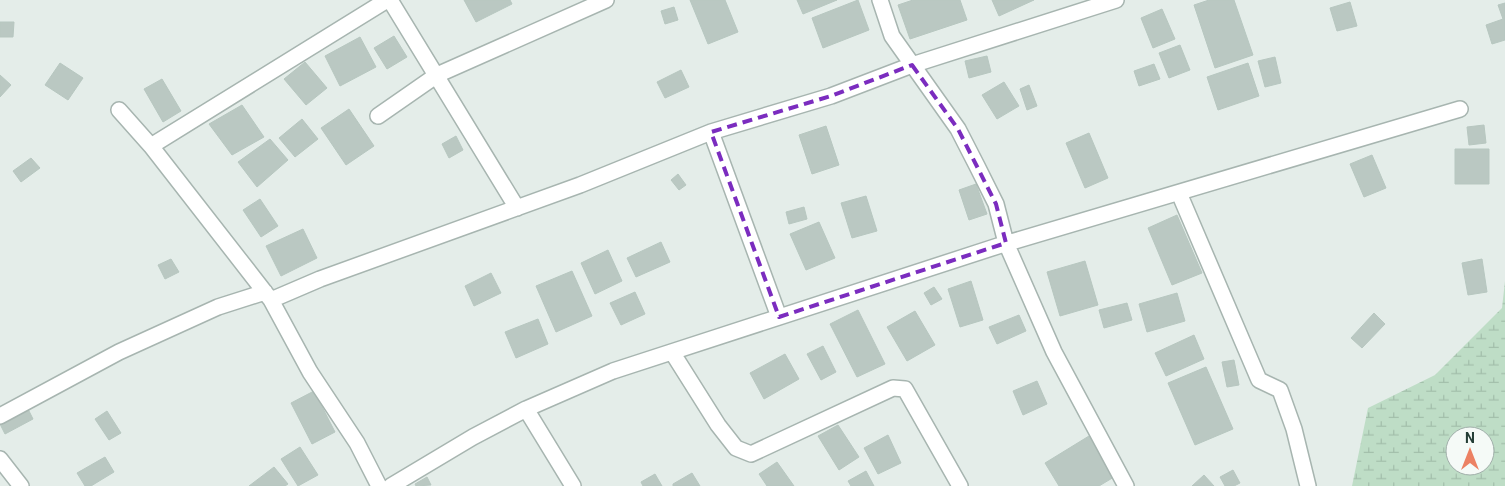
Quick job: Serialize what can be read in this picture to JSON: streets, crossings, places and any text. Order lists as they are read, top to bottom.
{
  "north": "top"
}
